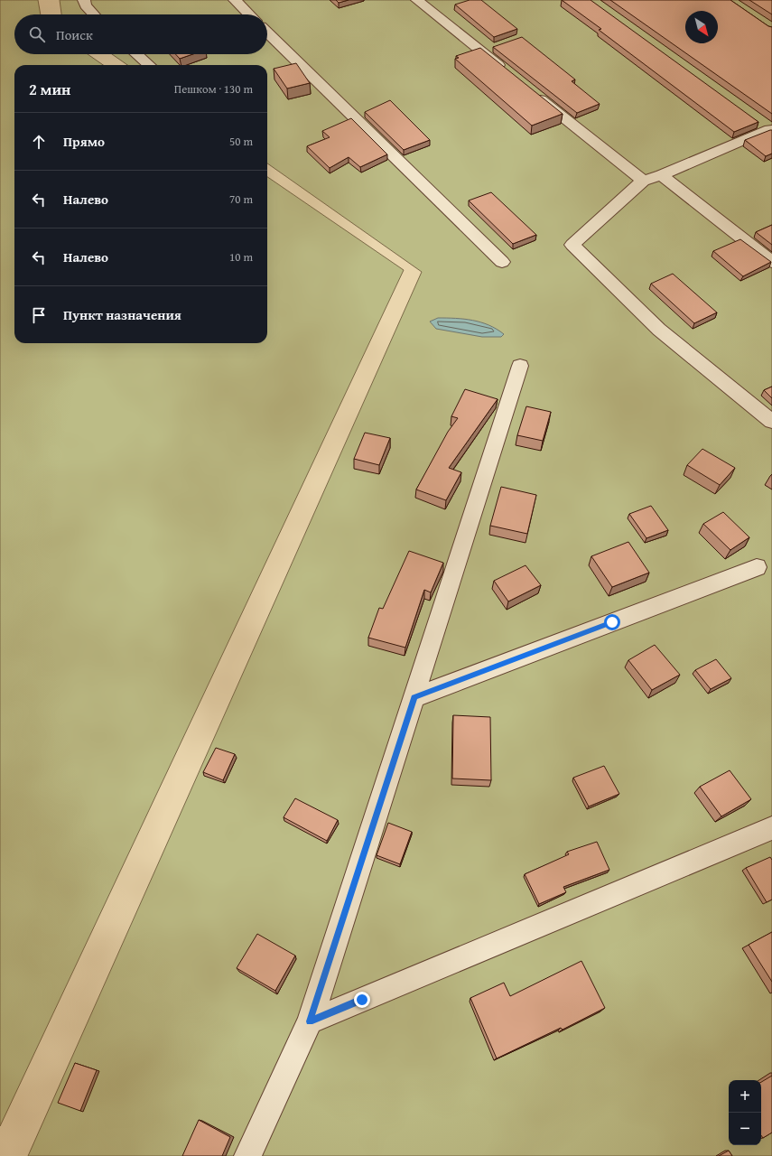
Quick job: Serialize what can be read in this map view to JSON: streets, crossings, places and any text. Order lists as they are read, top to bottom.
{
  "north": "bottom right",
  "page": {
    "search": "Поиск",
    "heading": ["2 мин", "Пешком · 130 m"],
    "list": [
      ["Прямо", "50 m"],
      ["Налево", "70 m"],
      ["Налево", "10 m"],
      "Пункт назначения"
    ],
    "map_buttons": ["+", "−"]
  }
}
